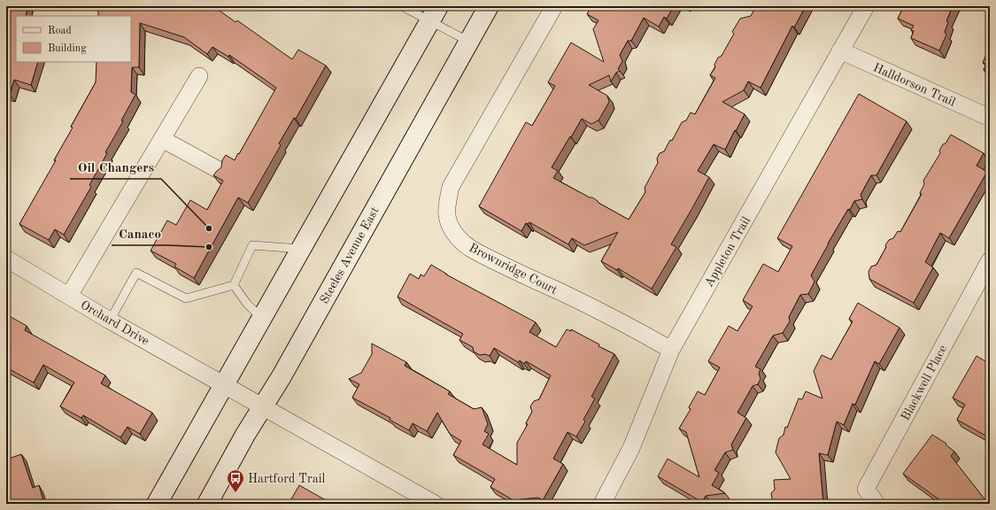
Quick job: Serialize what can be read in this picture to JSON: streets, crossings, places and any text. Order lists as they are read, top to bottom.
{
  "streets": {
    "main road": ["Steeles Avenue East"],
    "street": [
      "Halldorson Trail",
      "Appleton Trail",
      "Brownridge Court",
      "Orchard Drive",
      "Blackwell Place"
    ]
  },
  "crossings": [
    ["Halldorson Trail", "Appleton Trail"],
    ["Appleton Trail", "Brownridge Court"]
  ],
  "places": {
    "other": ["Oil Changers", "Canaco"],
    "bus stop": ["Hartford Trail"]
  },
  "legend": ["Road", "Building"]
}
